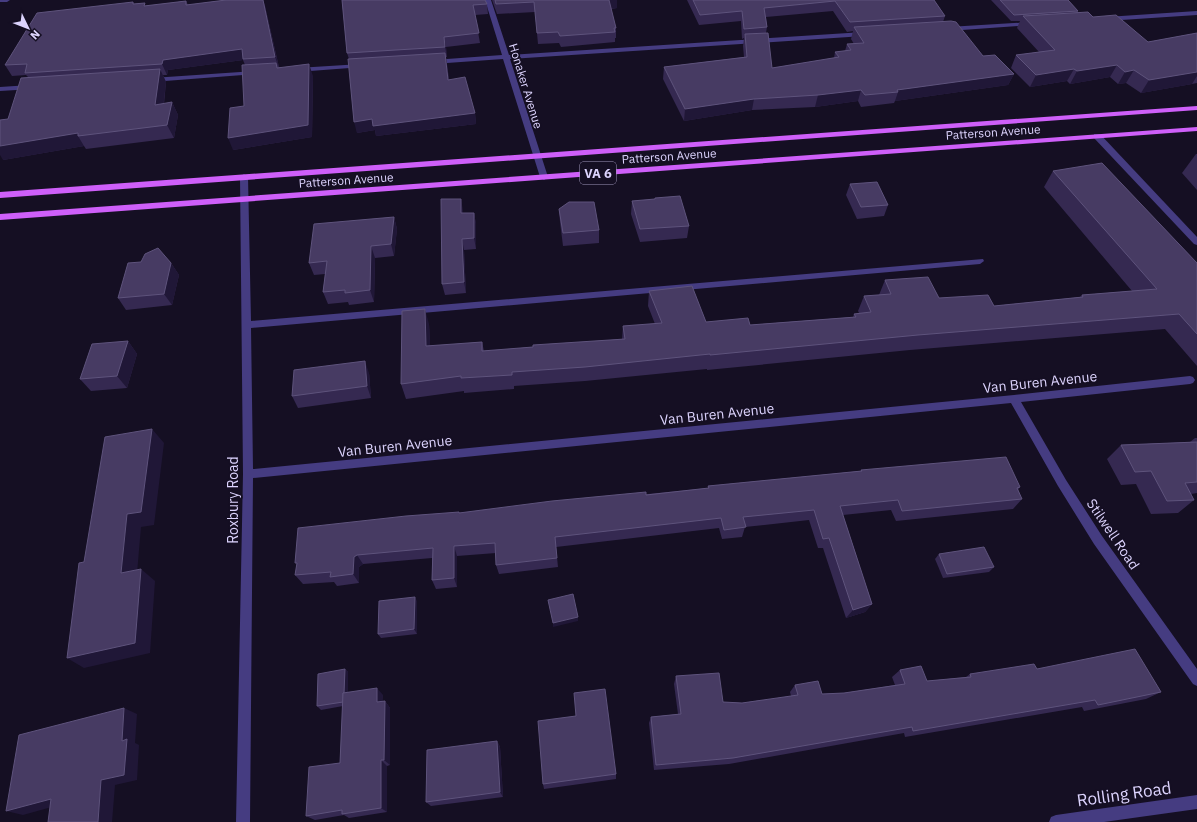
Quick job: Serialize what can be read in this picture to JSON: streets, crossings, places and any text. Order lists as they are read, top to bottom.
{
  "streets": {
    "main road": ["Patterson Avenue", "VA 6"],
    "street": [
      "Honaker Avenue",
      "Van Buren Avenue",
      "Roxbury Road",
      "Stilwell Road",
      "Rolling Road"
    ]
  },
  "crossings": [
    ["Honaker Avenue", "Patterson Avenue"],
    ["Patterson Avenue", "Roxbury Road"],
    ["Van Buren Avenue", "Roxbury Road"],
    ["Van Buren Avenue", "Stilwell Road"]
  ],
  "north": "bottom right"
}
